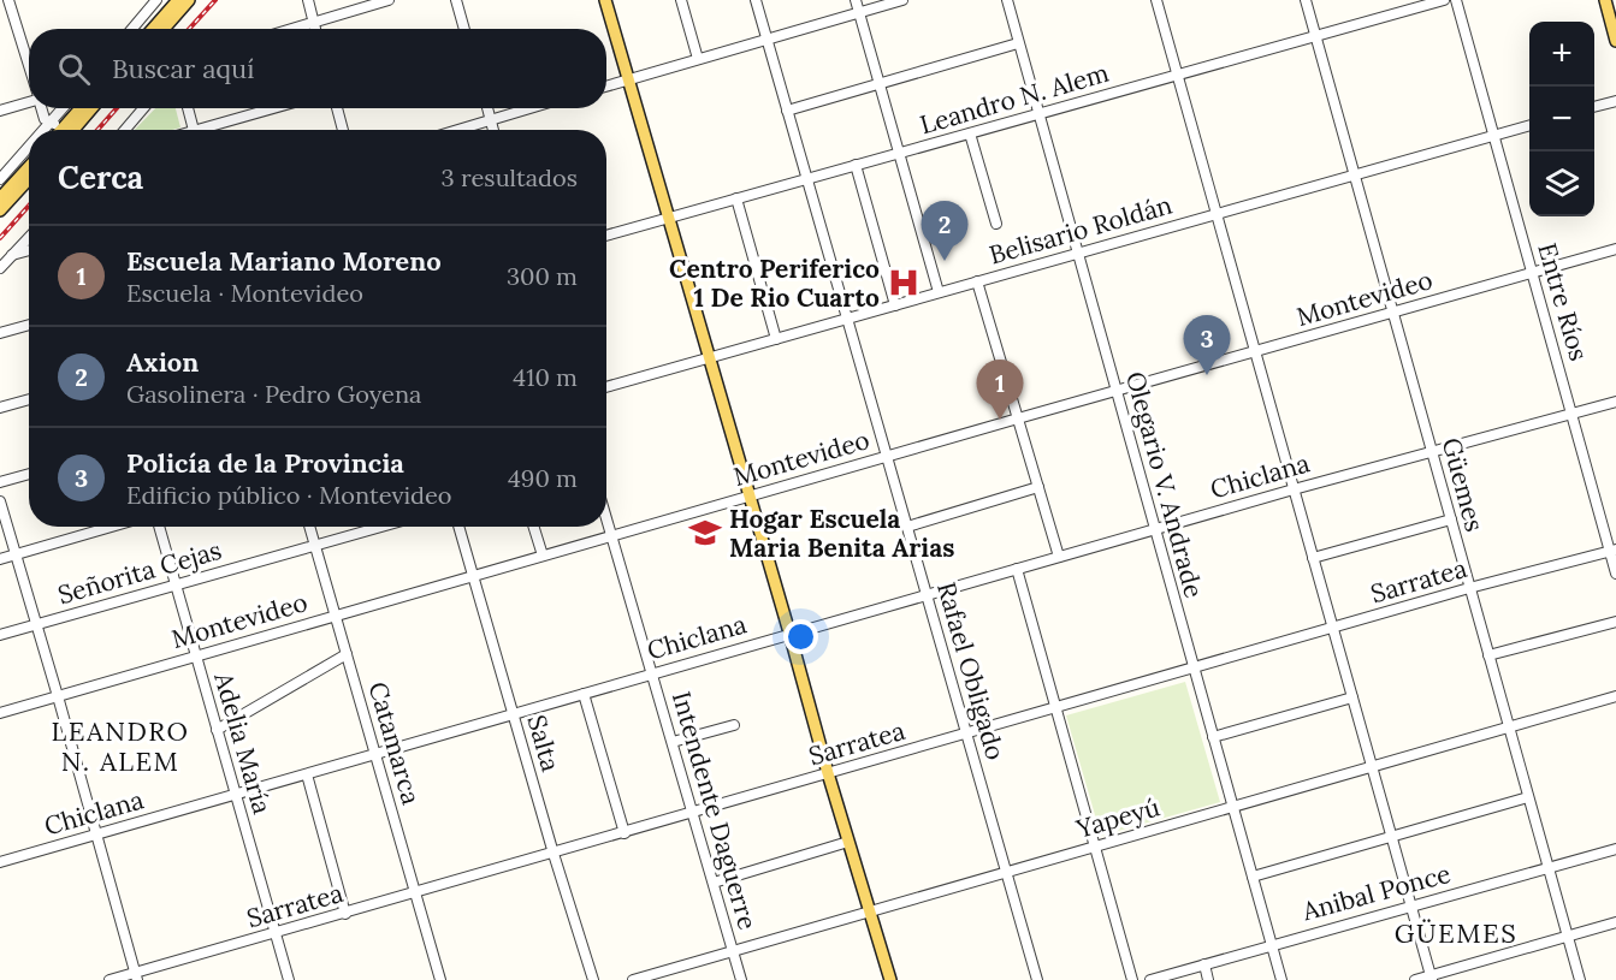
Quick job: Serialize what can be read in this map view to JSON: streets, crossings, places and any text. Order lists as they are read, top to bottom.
{
  "streets": {
    "street": [
      "Leandro N. Alem",
      "Belisario Roldán",
      "Montevideo",
      "Entre Ríos",
      "Chiclana",
      "Olegario V. Andrade",
      "Güemes",
      "Señorita Cejas",
      "Sarratea",
      "Rafael Obligado",
      "Adelia María",
      "Catamarca",
      "Salta",
      "Intendente Daguerre",
      "Yapeyú",
      "Anibal Ponce"
    ]
  },
  "crossings": [
    ["Leandro N. Alem", "Olegario V. Andrade"],
    ["Leandro N. Alem", "Güemes"],
    ["Leandro N. Alem", "Rafael Obligado"],
    ["Belisario Roldán", "Entre Ríos"],
    ["Belisario Roldán", "Olegario V. Andrade"],
    ["Belisario Roldán", "Güemes"],
    ["Belisario Roldán", "Rafael Obligado"],
    ["Montevideo", "Entre Ríos"],
    ["Montevideo", "Olegario V. Andrade"],
    ["Montevideo", "Güemes"],
    ["Montevideo", "Rafael Obligado"],
    ["Montevideo", "Adelia María"],
    ["Montevideo", "Catamarca"],
    ["Montevideo", "Salta"],
    ["Montevideo", "Intendente Daguerre"],
    ["Entre Ríos", "Chiclana"],
    ["Entre Ríos", "Sarratea"],
    ["Chiclana", "Olegario V. Andrade"],
    ["Chiclana", "Güemes"],
    ["Chiclana", "Rafael Obligado"],
    ["Chiclana", "Adelia María"],
    ["Chiclana", "Catamarca"],
    ["Chiclana", "Salta"],
    ["Chiclana", "Intendente Daguerre"],
    ["Olegario V. Andrade", "Sarratea"],
    ["Olegario V. Andrade", "Yapeyú"],
    ["Olegario V. Andrade", "Anibal Ponce"],
    ["Güemes", "Sarratea"],
    ["Güemes", "Yapeyú"],
    ["Güemes", "Anibal Ponce"],
    ["Señorita Cejas", "Adelia María"],
    ["Señorita Cejas", "Catamarca"],
    ["Sarratea", "Rafael Obligado"],
    ["Sarratea", "Adelia María"],
    ["Sarratea", "Catamarca"],
    ["Sarratea", "Salta"],
    ["Sarratea", "Intendente Daguerre"],
    ["Rafael Obligado", "Yapeyú"],
    ["Intendente Daguerre", "Yapeyú"]
  ],
  "districts": ["LEANDRO N. ALEM", "GÜEMES"],
  "places": {
    "hospital": ["Centro Periferico 1 De Rio Cuarto"],
    "school or university": ["Hogar Escuela Maria Benita Arias"]
  },
  "page": {
    "map_buttons": ["+", "−"],
    "search": "Buscar aquí",
    "heading": ["Cerca", "3 resultados"],
    "pins": ["2", "3", "1"],
    "list": [
      {
        "mark": "1",
        "name": "Escuela Mariano Moreno",
        "note": "Escuela · Montevideo",
        "value": "300 m"
      },
      {
        "mark": "2",
        "name": "Axion",
        "note": "Gasolinera · Pedro Goyena",
        "value": "410 m"
      },
      {
        "mark": "3",
        "name": "Policía de la Provincia",
        "note": "Edificio público · Montevideo",
        "value": "490 m"
      }
    ]
  }
}
